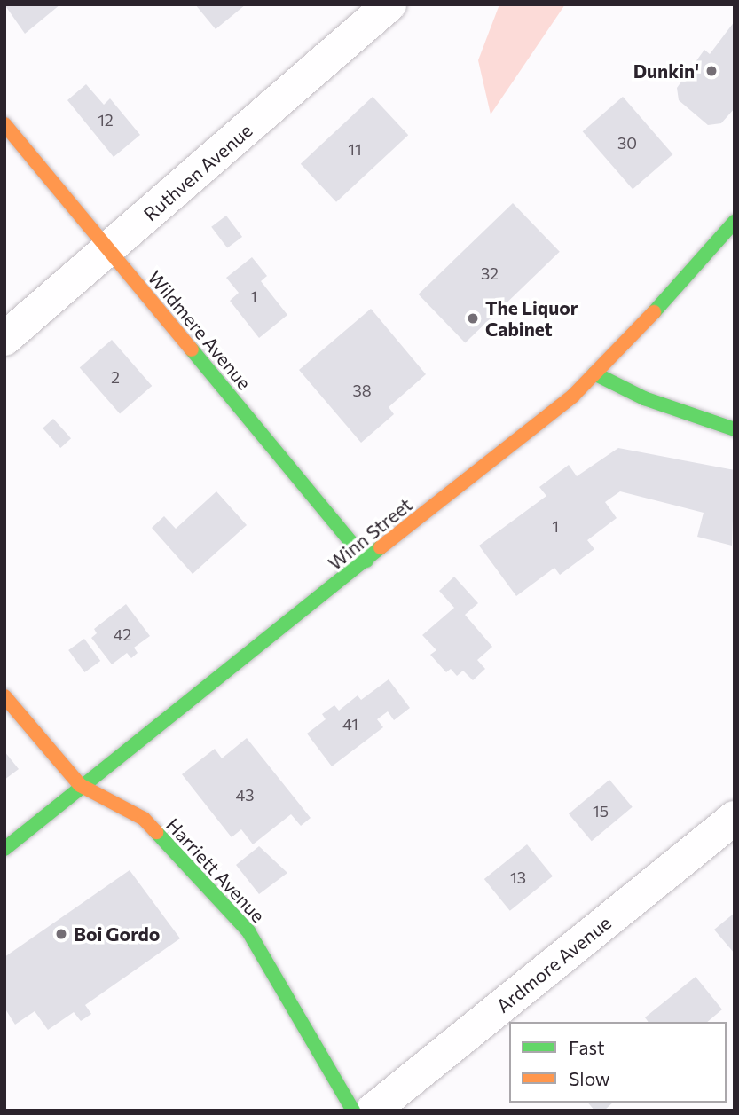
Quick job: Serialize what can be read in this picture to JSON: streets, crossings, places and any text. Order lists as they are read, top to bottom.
{
  "streets": {
    "street": [
      "Ruthven Avenue",
      "Wildmere Avenue",
      "Winn Street",
      "Harriett Avenue",
      "Ardmore Avenue"
    ]
  },
  "crossings": [
    ["Ruthven Avenue", "Wildmere Avenue"],
    ["Wildmere Avenue", "Winn Street"],
    ["Winn Street", "Harriett Avenue"]
  ],
  "places": ["Dunkin'", "The Liquor Cabinet", "Boi Gordo"],
  "house_numbers": [
    "12",
    "30",
    "11",
    "32",
    "1",
    "2",
    "38",
    "1",
    "42",
    "41",
    "43",
    "15",
    "13"
  ],
  "legend": ["Fast", "Slow"]
}
